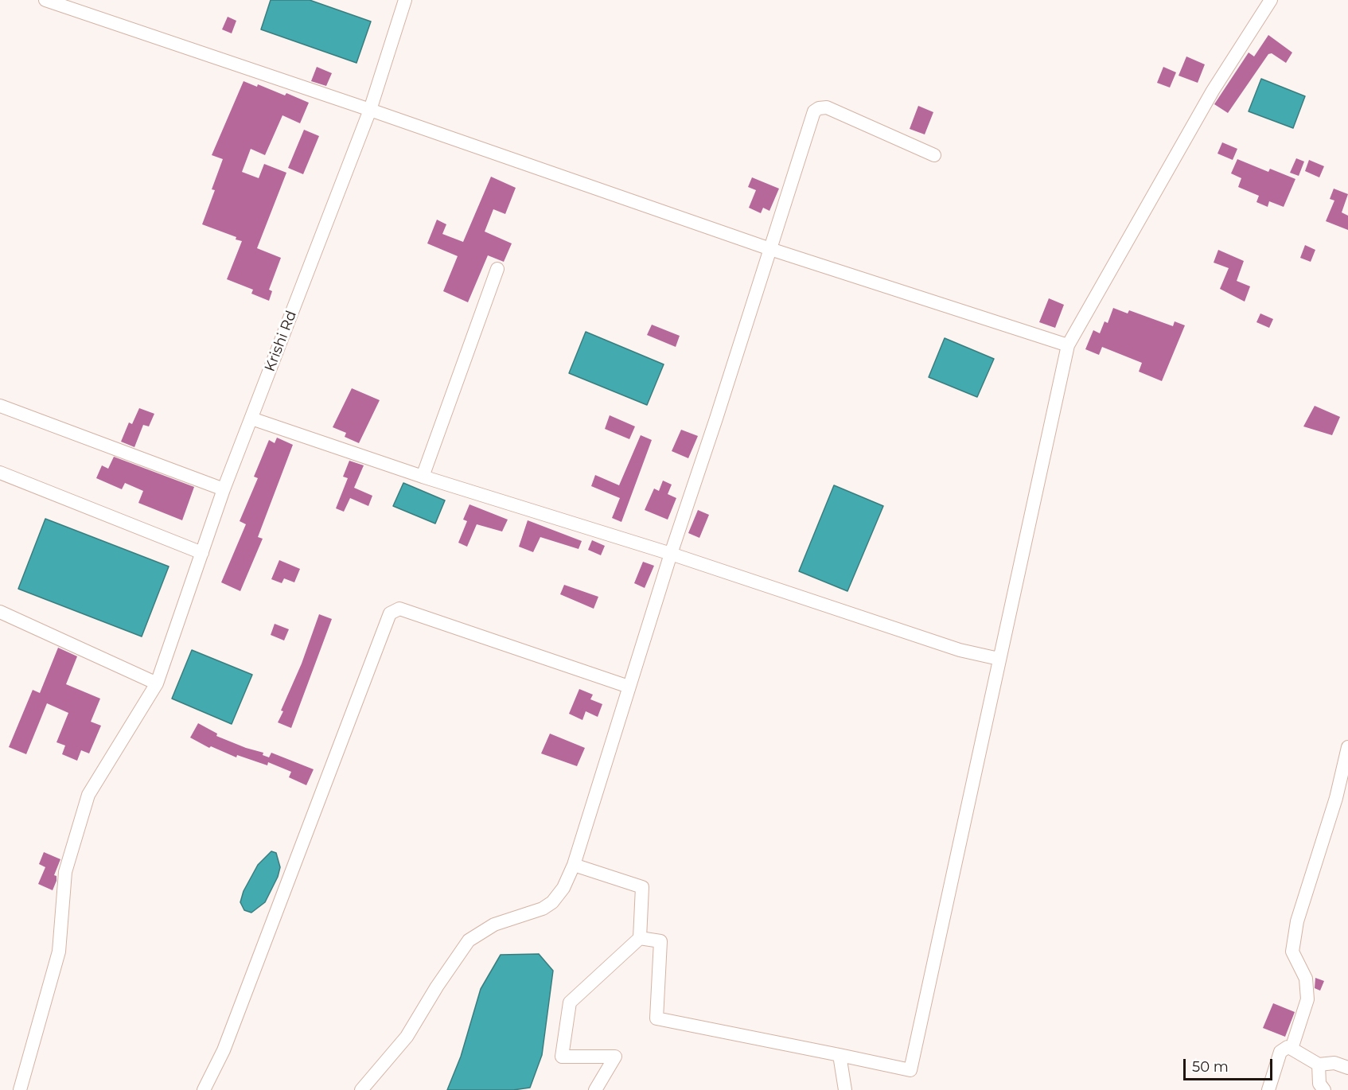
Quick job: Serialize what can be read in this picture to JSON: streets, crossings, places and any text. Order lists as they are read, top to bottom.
{
  "streets": {
    "street": ["Krishi Rd"]
  },
  "scale_bar": "50 m"
}
